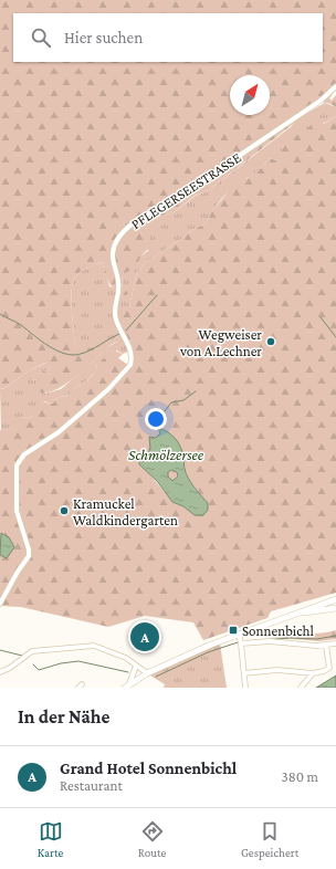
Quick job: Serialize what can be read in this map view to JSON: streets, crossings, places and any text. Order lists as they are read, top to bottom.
{
  "streets": {
    "street": ["PFLEGERSEESTRASSE"]
  },
  "water": ["Schmölzersee"],
  "places": {
    "other": ["Wegweiser von A.Lechner", "Kramuckel Waldkindergarten"],
    "transit": ["Sonnenbichl"]
  },
  "north": "top right",
  "page": {
    "search": "Hier suchen",
    "pins": "A",
    "heading": "In der Nähe",
    "list": [
      {
        "mark": "A",
        "name": "Grand Hotel Sonnenbichl",
        "note": "Restaurant",
        "value": "380 m"
      }
    ],
    "nav": ["Karte", "Route", "Gespeichert"]
  }
}
